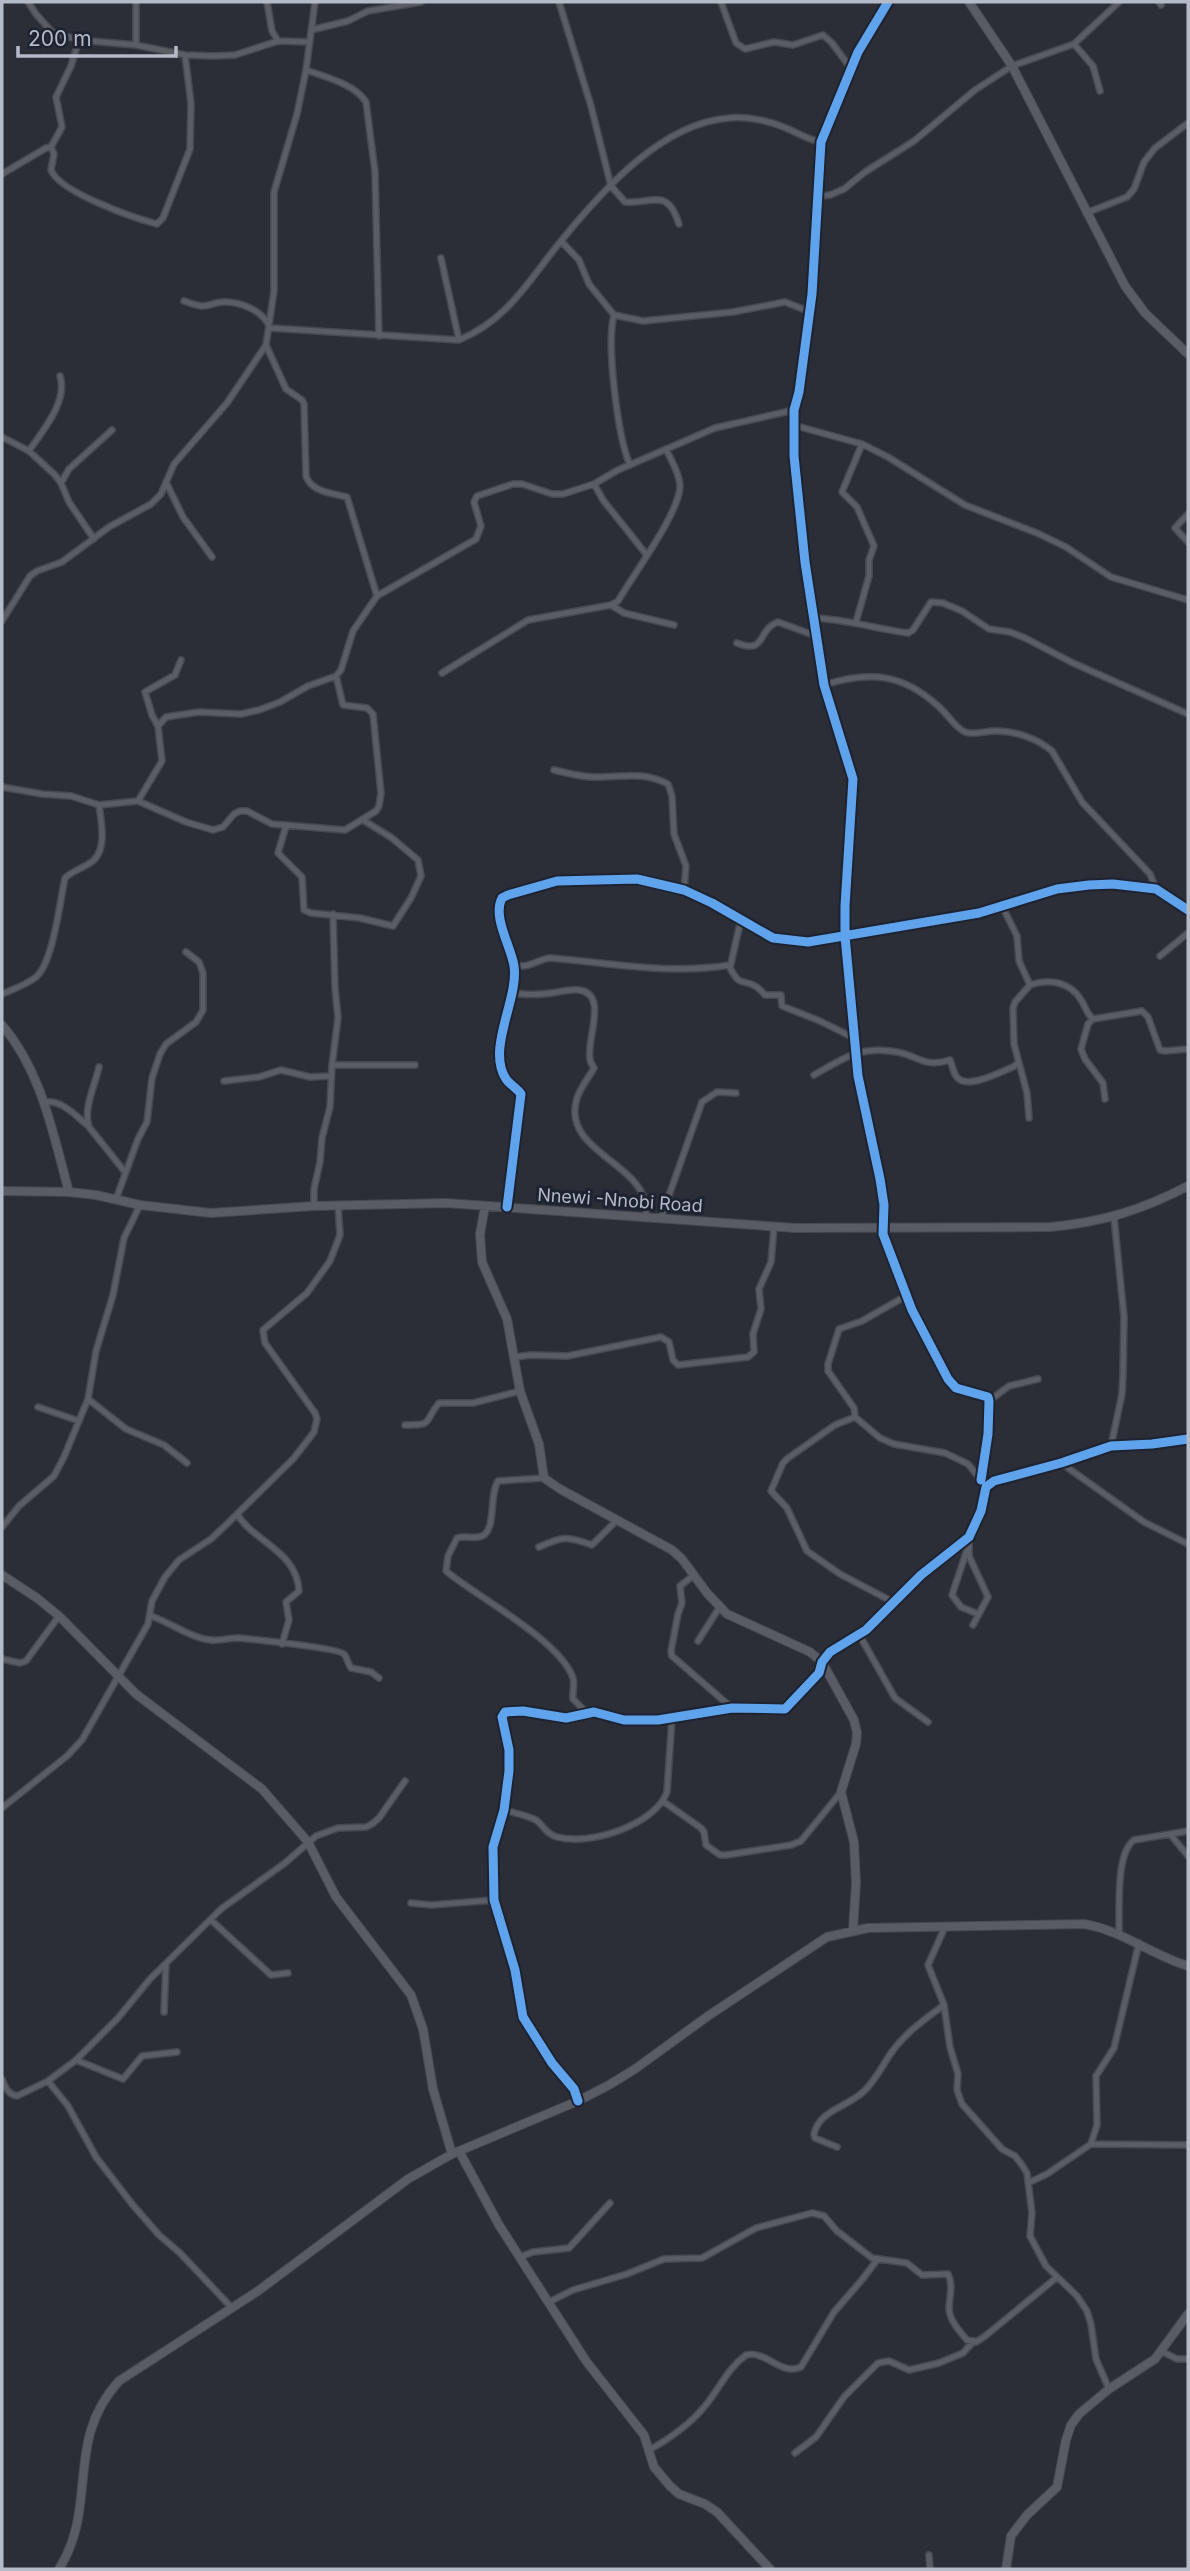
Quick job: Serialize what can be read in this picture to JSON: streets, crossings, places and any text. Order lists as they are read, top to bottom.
{
  "streets": {
    "main road": ["Nnewi -Nnobi Road"]
  },
  "scale_bar": "200 m"
}
